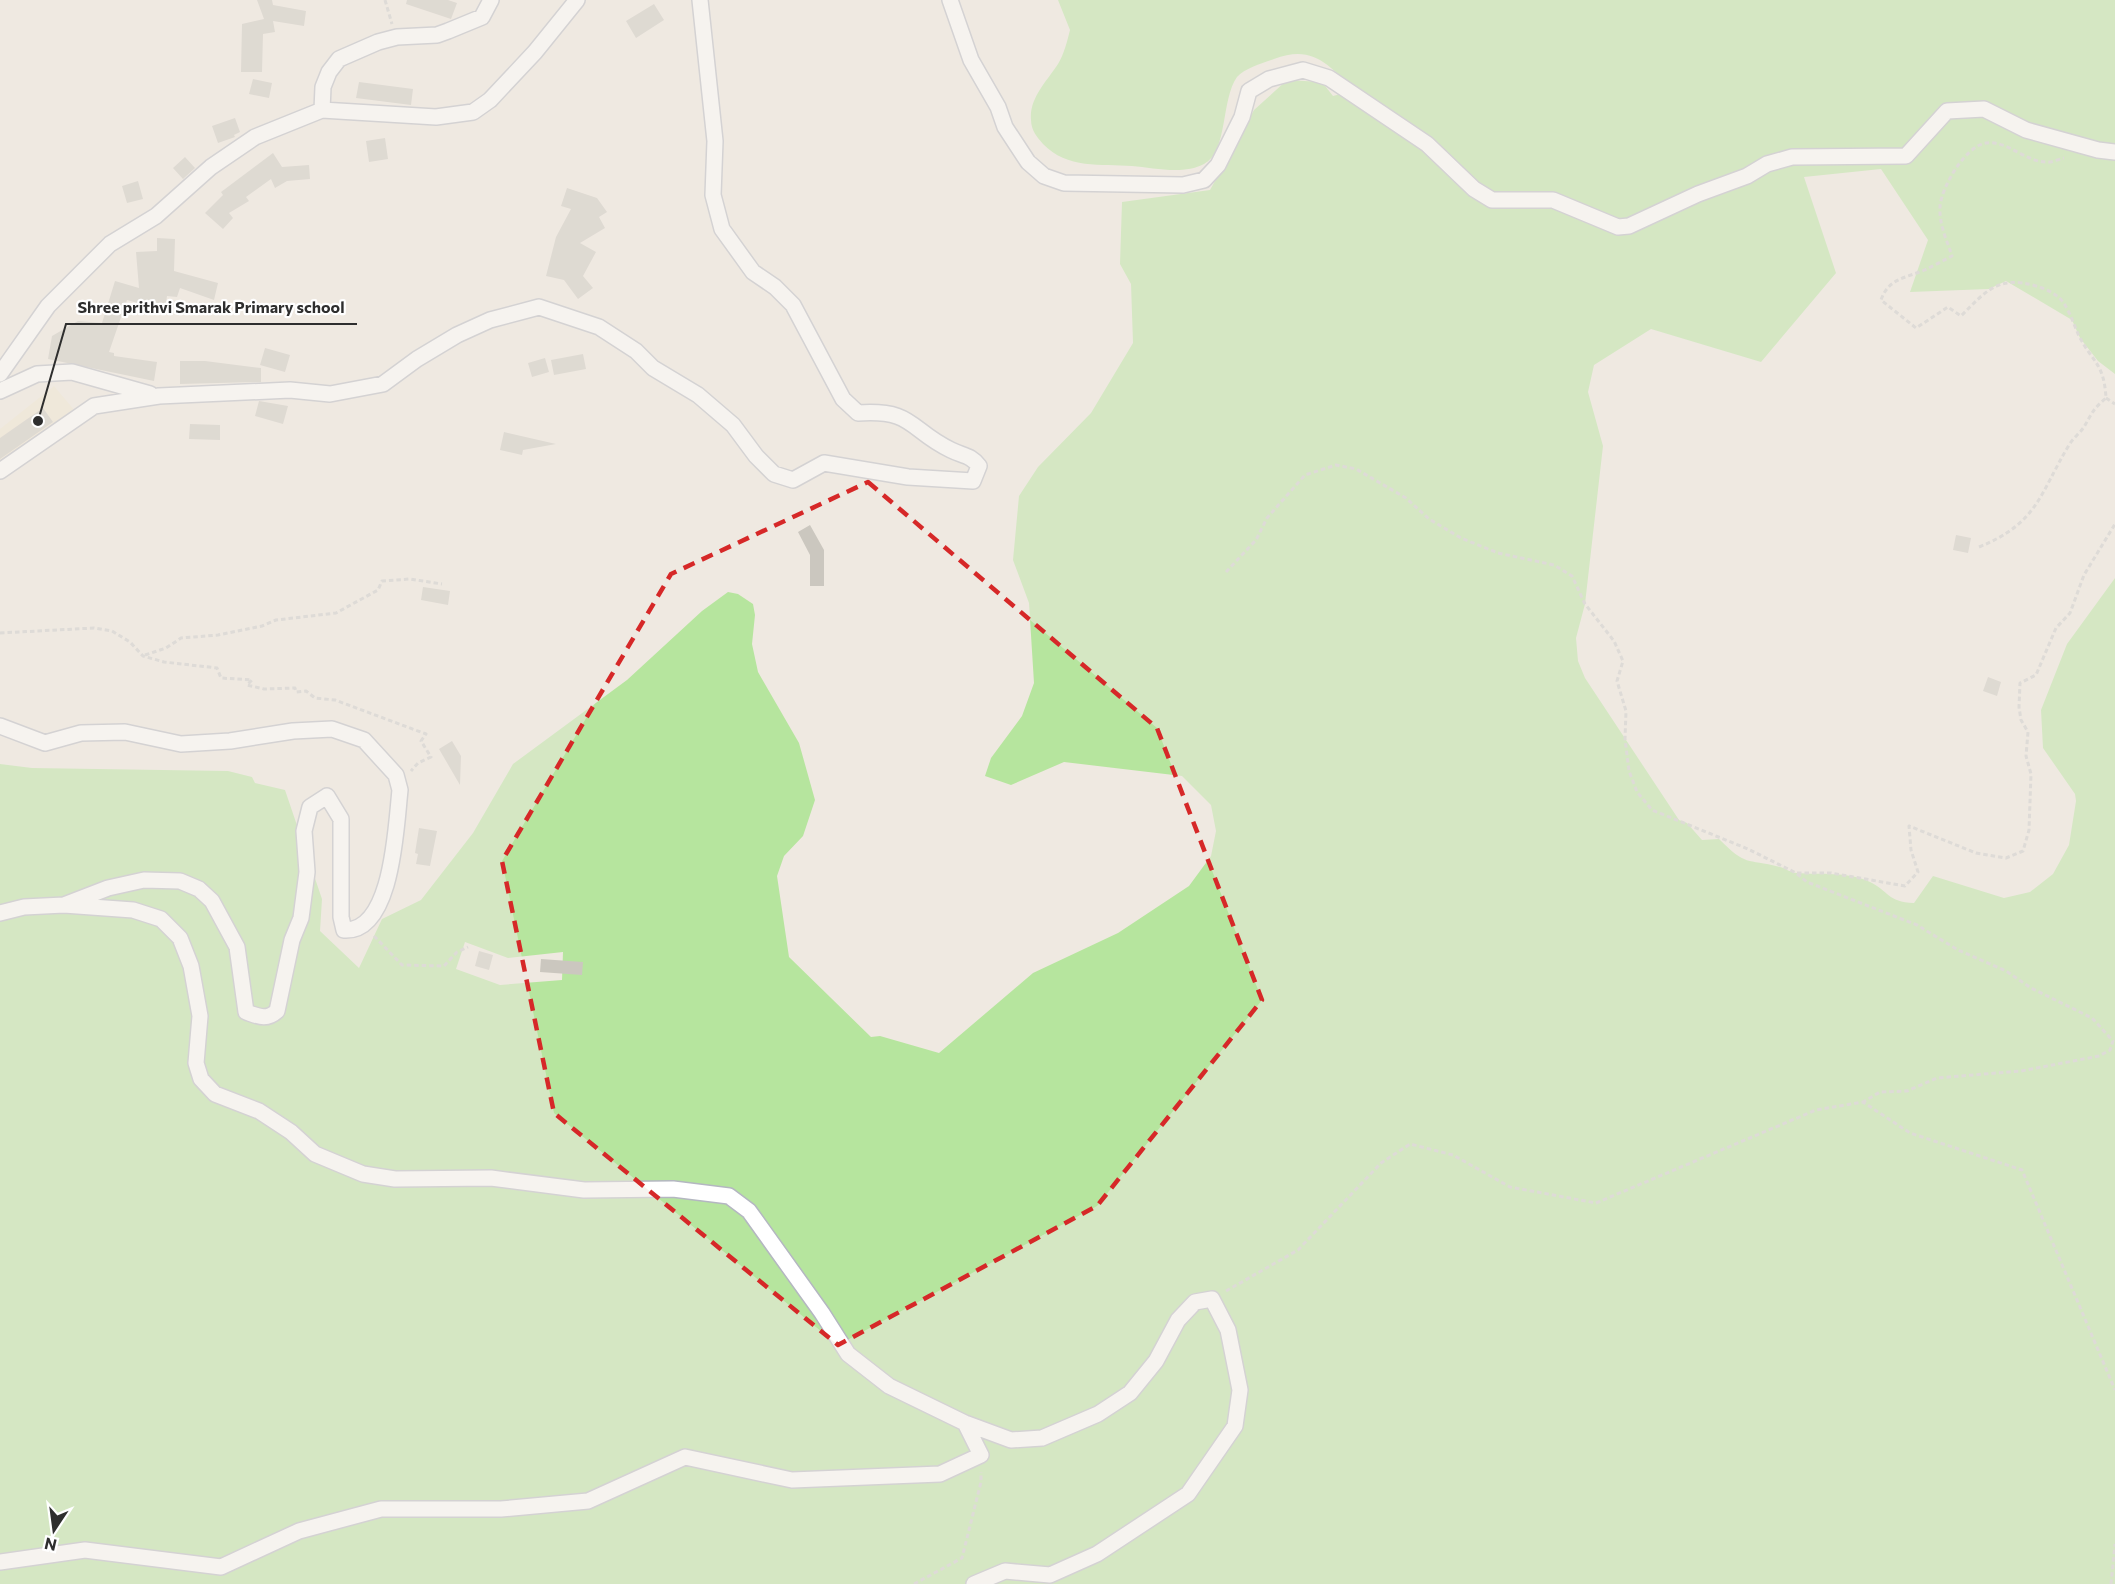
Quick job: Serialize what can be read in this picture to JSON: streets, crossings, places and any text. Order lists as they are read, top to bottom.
{
  "places": ["Shree prithvi Smarak Primary school"],
  "north": "bottom"
}
